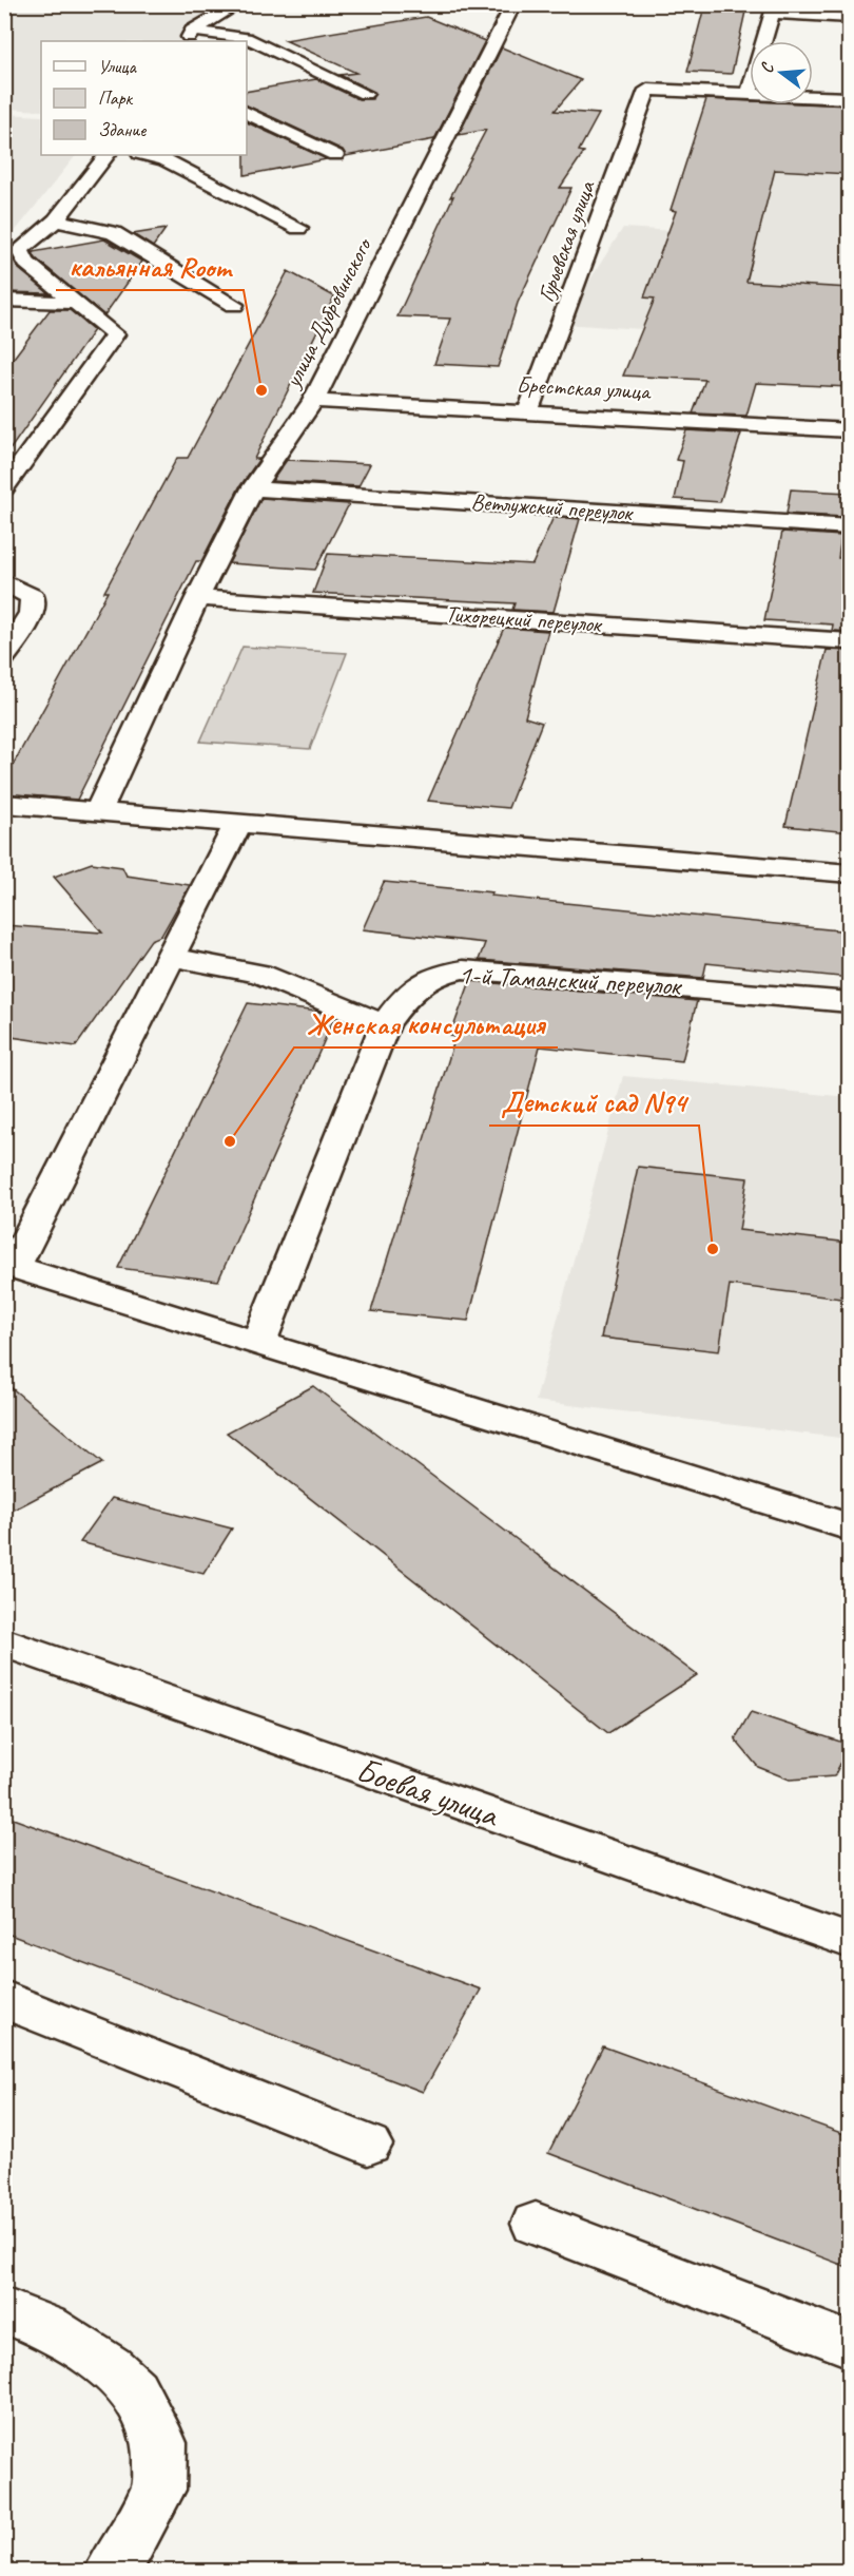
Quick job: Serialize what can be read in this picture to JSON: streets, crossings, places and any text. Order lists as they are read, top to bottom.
{
  "streets": {
    "street": [
      "Гурьевская улица",
      "улица Дубровинского",
      "Брестская улица",
      "Ветлужский переулок",
      "Тихорецкий переулок",
      "1-й Таманский переулок",
      "Боевая улица"
    ]
  },
  "crossings": [
    ["Гурьевская улица", "Брестская улица"],
    ["улица Дубровинского", "Брестская улица"],
    ["улица Дубровинского", "Ветлужский переулок"],
    ["улица Дубровинского", "Тихорецкий переулок"]
  ],
  "places": ["кальянная Room", "Женская консультация", "Детский сад N94"],
  "legend": ["Улица", "Парк", "Здание"],
  "north": "left"
}
